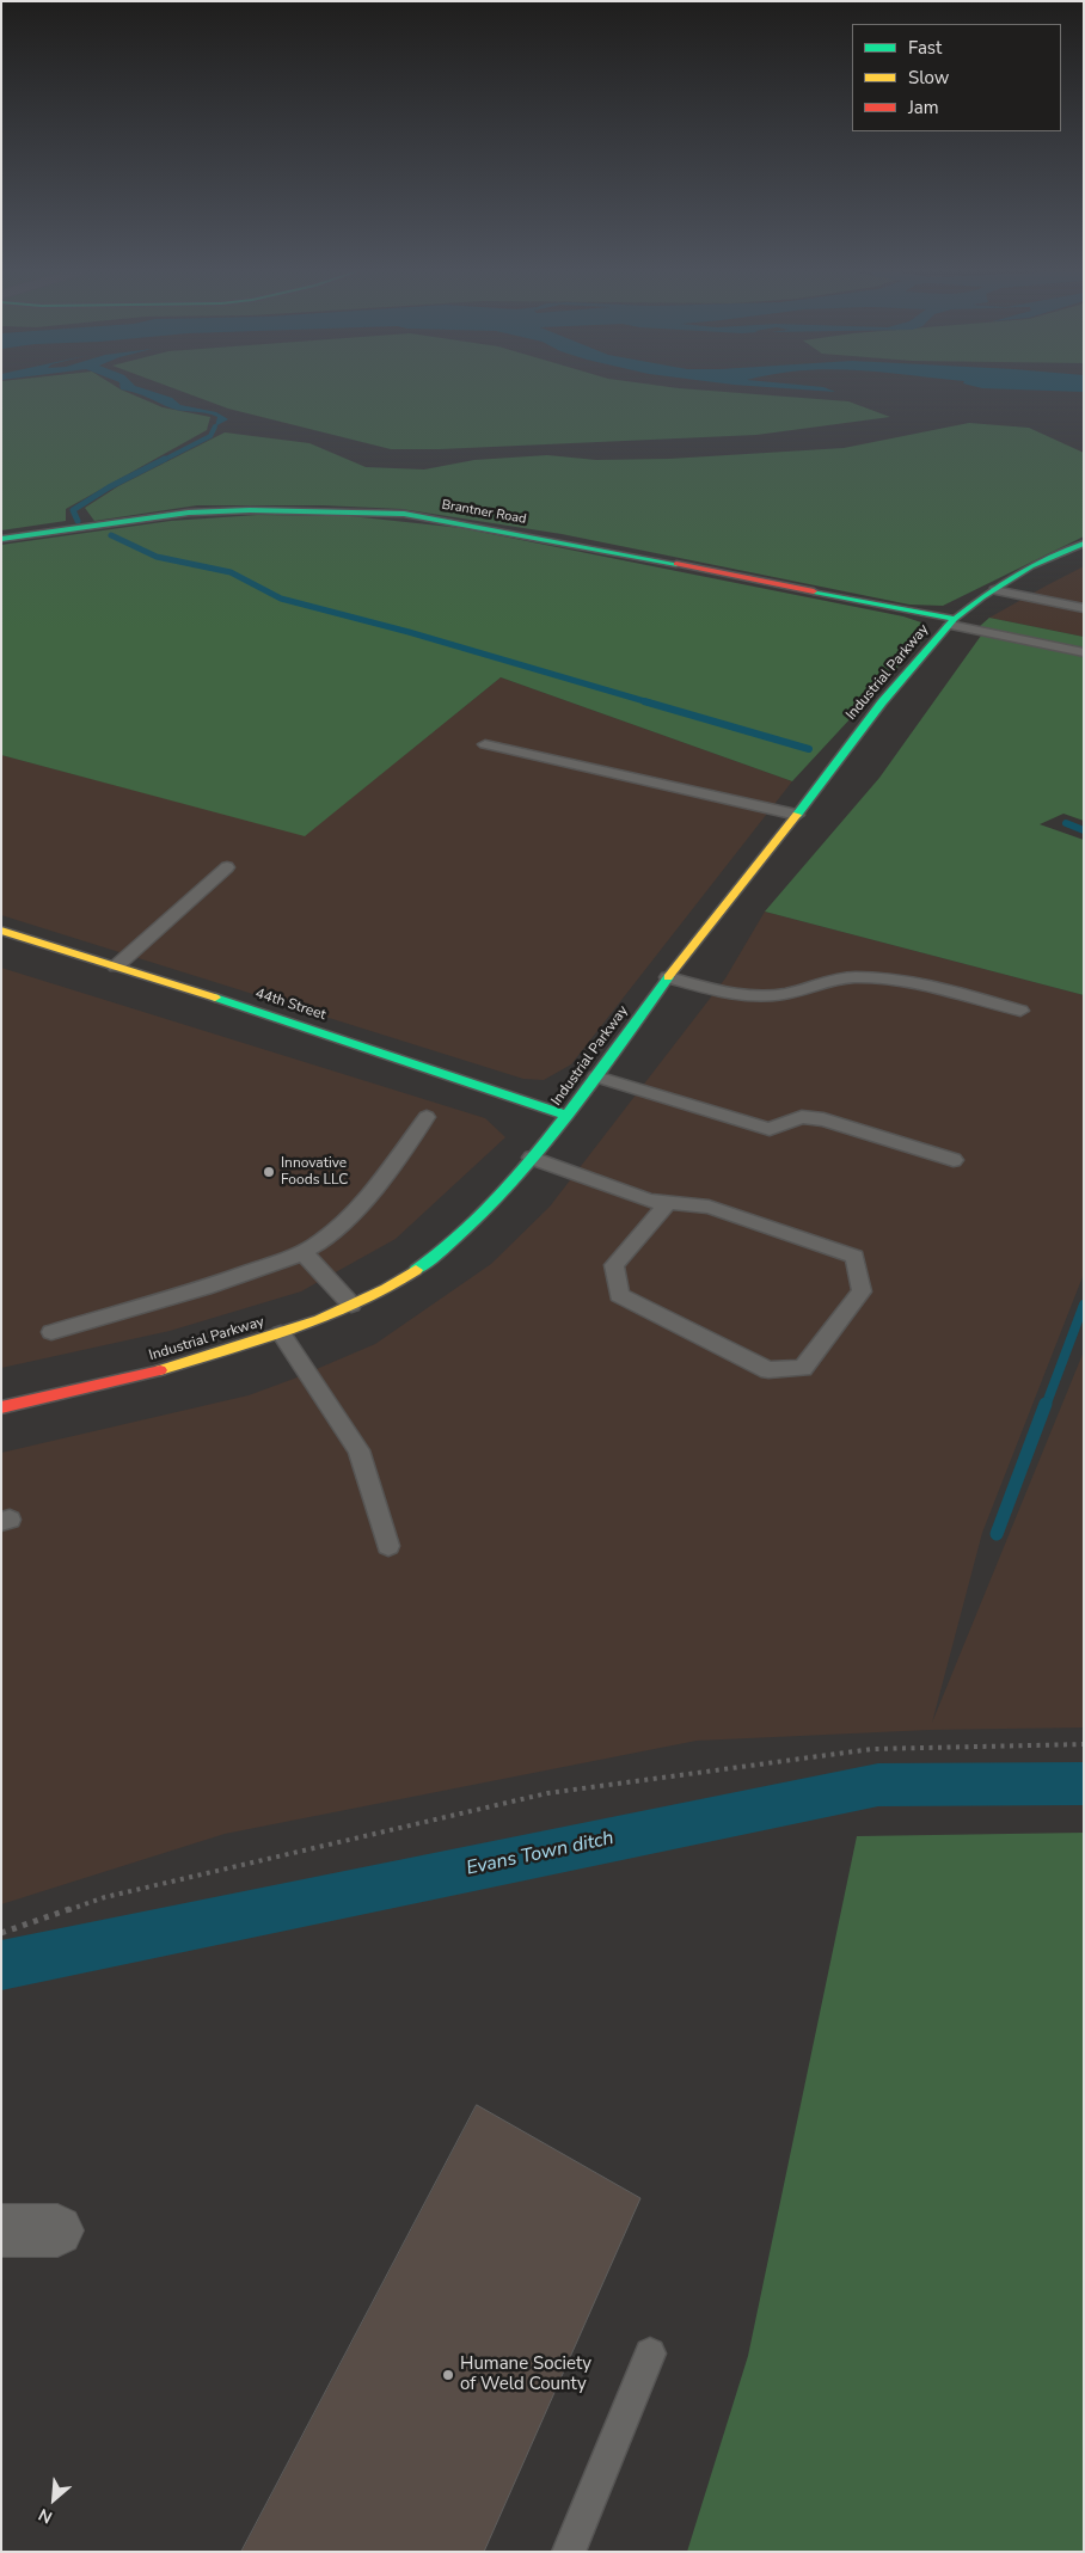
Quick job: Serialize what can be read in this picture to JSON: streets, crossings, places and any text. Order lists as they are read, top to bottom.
{
  "streets": {
    "street": ["Brantner Road", "Industrial Parkway", "44th Street"]
  },
  "crossings": [
    ["Brantner Road", "Industrial Parkway"],
    ["Industrial Parkway", "44th Street"]
  ],
  "water": ["Evans Town ditch"],
  "places": ["Innovative Foods LLC", "Humane Society of Weld County"],
  "legend": ["Fast", "Slow", "Jam"],
  "north": "bottom left"
}
